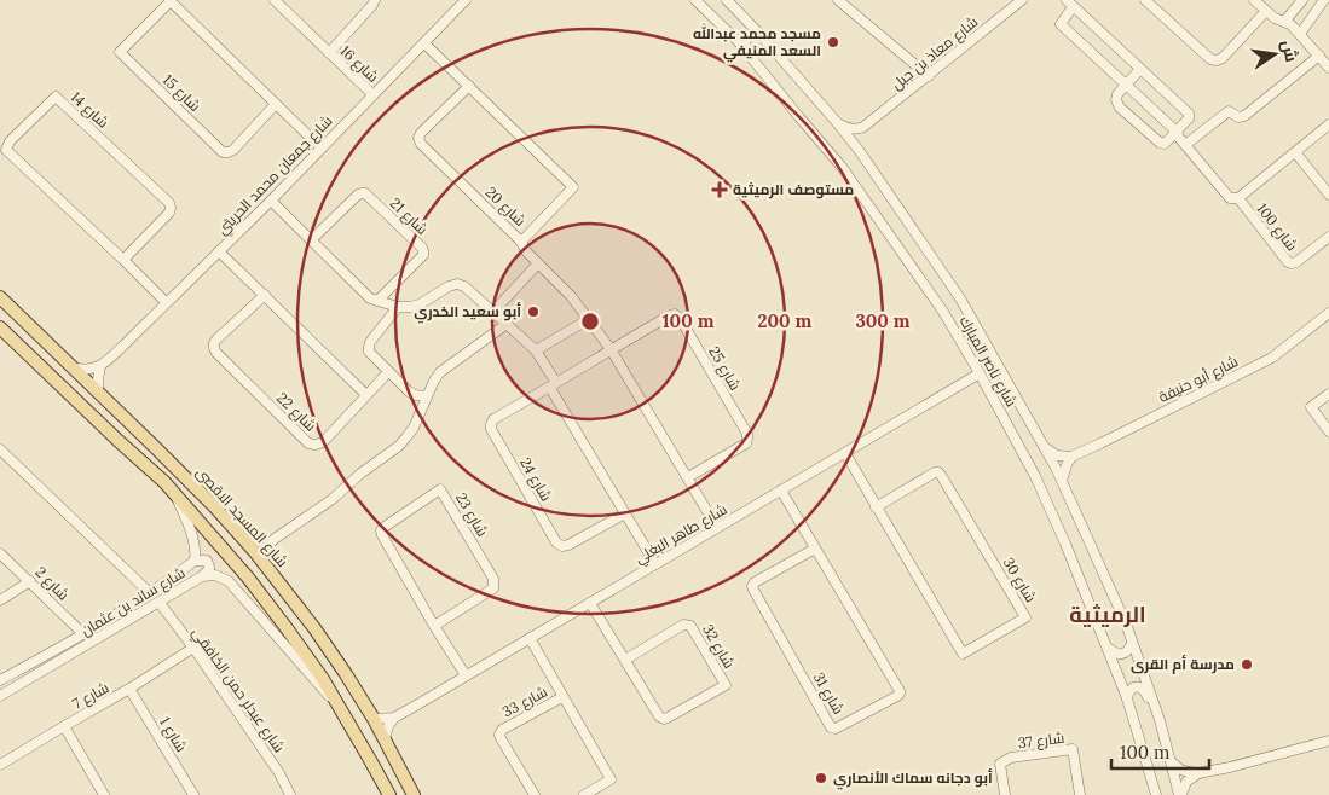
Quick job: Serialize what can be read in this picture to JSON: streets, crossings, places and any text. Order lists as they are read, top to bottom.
{
  "streets": {
    "main road": ["شارع المسجد الاقصى"],
    "street": [
      "شارع معاذ بن جبل",
      "شارع 16",
      "شارع 15",
      "شارع 14",
      "شارع جمعان محمد الحريتي",
      "شارع 20",
      "شارع 21",
      "شارع 100",
      "شارع ناصر المبارك",
      "شارع 25",
      "شارع أبو حنيفة",
      "شارع 22",
      "شارع 24",
      "شارع 23",
      "شارع طاهر البغلي",
      "شارع 30",
      "شارع 2",
      "شارع ساند بن عثمان",
      "شارع 32",
      "شارع عبدلر حمن الخافقي",
      "شارع 31",
      "شارع 7",
      "شارع 33",
      "شارع 1",
      "شارع 37"
    ]
  },
  "crossings": [
    ["شارع 16", "شارع جمعان محمد الحريتي"],
    ["شارع 15", "شارع جمعان محمد الحريتي"],
    ["شارع 14", "شارع جمعان محمد الحريتي"],
    ["شارع جمعان محمد الحريتي", "شارع 20"],
    ["شارع ناصر المبارك", "شارع طاهر البغلي"],
    ["شارع 25", "شارع 24"],
    ["شارع 23", "شارع طاهر البغلي"],
    ["شارع المسجد الاقصى", "شارع طاهر البغلي"],
    ["شارع طاهر البغلي", "شارع 30"],
    ["شارع طاهر البغلي", "شارع 32"],
    ["شارع طاهر البغلي", "شارع 31"],
    ["شارع طاهر البغلي", "شارع 33"],
    ["شارع 2", "شارع ساند بن عثمان"],
    ["شارع ساند بن عثمان", "شارع عبدلر حمن الخافقي"],
    ["شارع عبدلر حمن الخافقي", "شارع 7"],
    ["شارع 7", "شارع 1"]
  ],
  "districts": ["الرميثية"],
  "places": {
    "other": [
      "مسجد محمد عبدالله السعد المنيفي",
      "أبو سعيد الخدري",
      "مدرسة أم القرى",
      "أبو دجانه سماك الأنصاري"
    ],
    "health": ["مستوصف الرميثية"]
  },
  "scale_bar": "100 m",
  "north": "right",
  "rings": ["100 m", "200 m", "300 m"]
}
